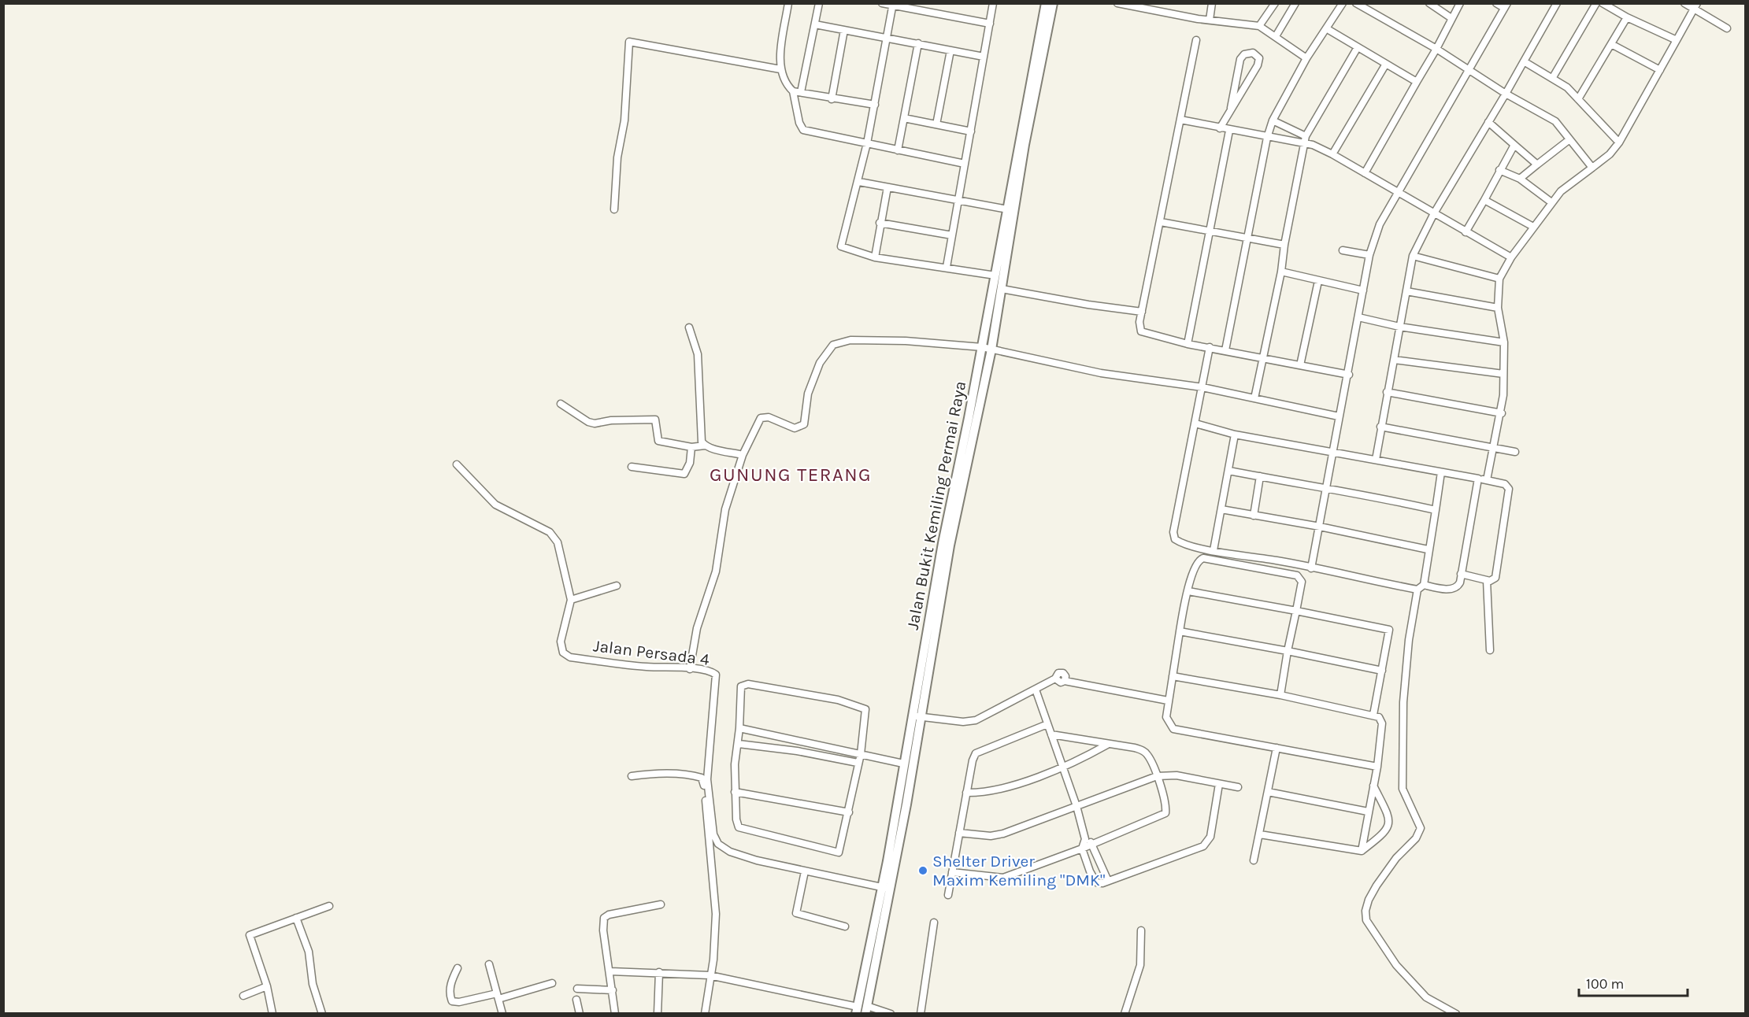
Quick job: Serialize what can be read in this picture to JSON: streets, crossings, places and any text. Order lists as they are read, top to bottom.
{
  "streets": {
    "street": ["Jalan Bukit Kemiling Permai Raya", "Jalan Persada 4"]
  },
  "crossings": [
    ["Jalan Bukit Kemiling Permai Raya", "Jalan Persada 4"]
  ],
  "districts": ["GUNUNG TERANG"],
  "places": ["Shelter Driver Maxim Kemiling \"DMK\""],
  "scale_bar": "100 m"
}
